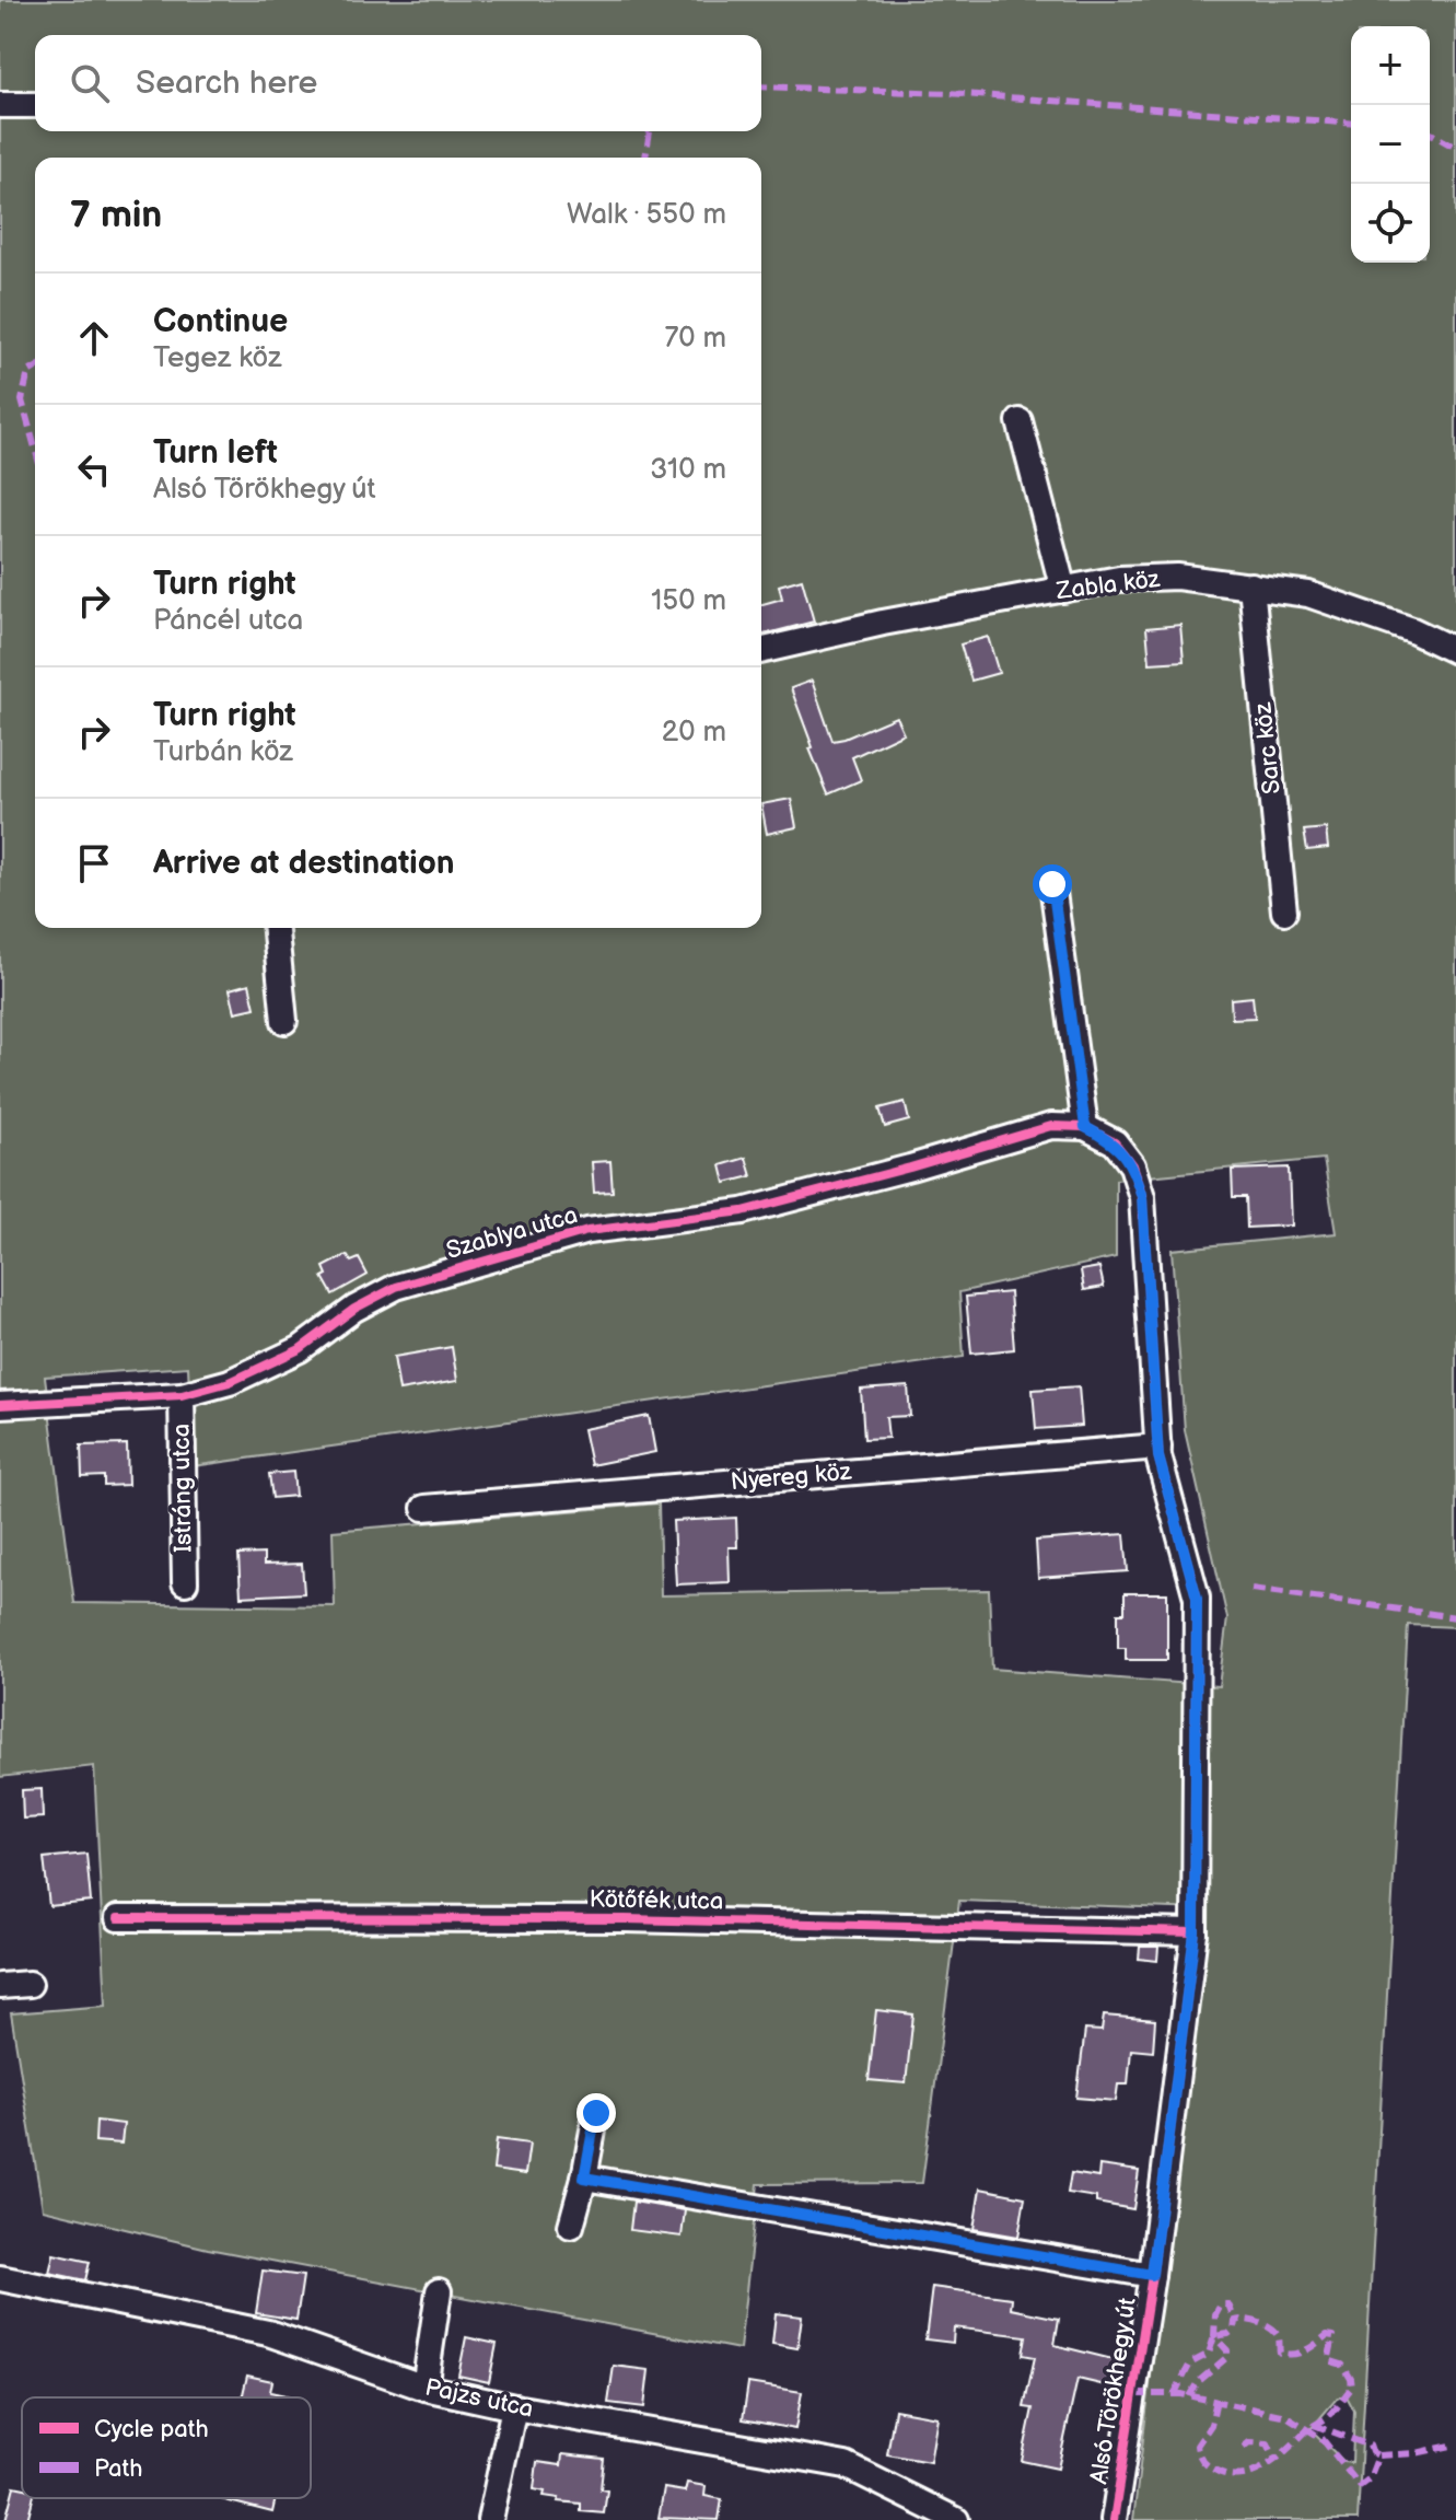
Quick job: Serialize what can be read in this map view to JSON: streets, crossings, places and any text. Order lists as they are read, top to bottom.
{
  "streets": {
    "street": [
      "Zabla köz",
      "Sarc köz",
      "Szablya utca",
      "Nyereg köz",
      "Istráng utca",
      "Kötőfék utca",
      "Alsó Törökhegy út",
      "Pajzs utca"
    ]
  },
  "crossings": [
    ["Zabla köz", "Sarc köz"],
    ["Szablya utca", "Istráng utca"],
    ["Szablya utca", "Alsó Törökhegy út"],
    ["Nyereg köz", "Alsó Törökhegy út"],
    ["Kötőfék utca", "Alsó Törökhegy út"]
  ],
  "legend": ["Cycle path", "Path"],
  "page": {
    "map_buttons": ["+", "−"],
    "search": "Search here",
    "heading": ["7 min", "Walk · 550 m"],
    "list": [
      ["Continue", "Tegez köz", "70 m"],
      ["Turn left", "Alsó Törökhegy út", "310 m"],
      ["Turn right", "Páncél utca", "150 m"],
      ["Turn right", "Turbán köz", "20 m"],
      "Arrive at destination"
    ]
  }
}
